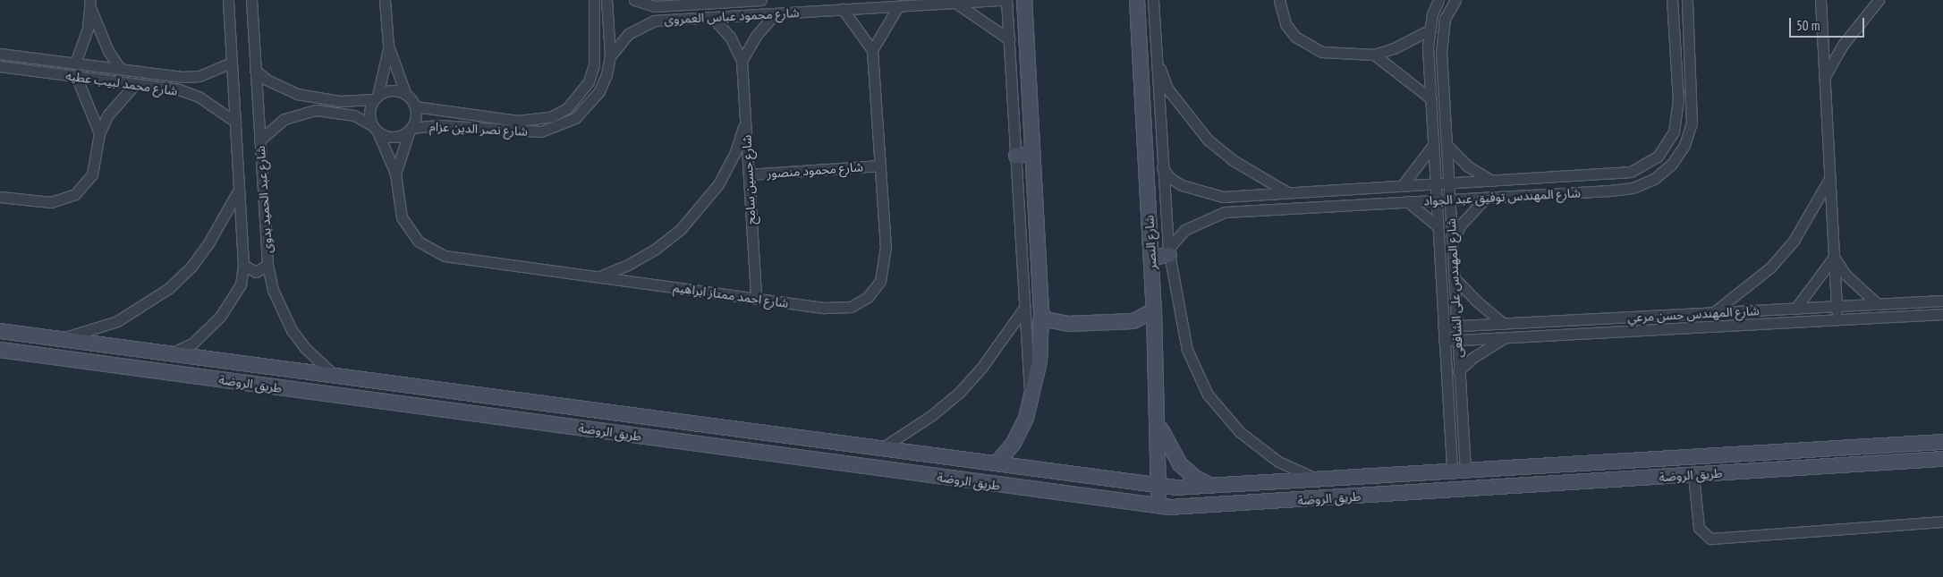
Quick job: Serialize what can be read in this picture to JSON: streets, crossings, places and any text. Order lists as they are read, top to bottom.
{
  "streets": {
    "street": [
      "شارع محمود عباس العمروى",
      "شارع محمد لبيب عطيه",
      "شارع نصر الدين عزام",
      "شارع محمود منصور",
      "شارع حسين سامح",
      "شارع المهندس توفيق عبد الجواد",
      "شارع عبد الحميد بدوى",
      "شارع النصر",
      "شارع المهندس على الشافعى",
      "شارع احمد ممتاز ابراهيم",
      "شارع المهندس حسن مرعي",
      "طريق الروضة"
    ]
  },
  "crossings": [
    ["شارع محمود عباس العمروى", "شارع نصر الدين عزام"],
    ["شارع محمود عباس العمروى", "شارع حسين سامح"],
    ["شارع محمد لبيب عطيه", "شارع عبد الحميد بدوى"],
    ["شارع نصر الدين عزام", "شارع احمد ممتاز ابراهيم"],
    ["شارع محمود منصور", "شارع حسين سامح"],
    ["شارع محمود منصور", "شارع احمد ممتاز ابراهيم"],
    ["شارع حسين سامح", "شارع احمد ممتاز ابراهيم"],
    ["شارع المهندس توفيق عبد الجواد", "شارع المهندس على الشافعى"],
    ["شارع عبد الحميد بدوى", "طريق الروضة"],
    ["شارع النصر", "طريق الروضة"],
    ["شارع المهندس على الشافعى", "شارع المهندس حسن مرعي"],
    ["شارع المهندس على الشافعى", "طريق الروضة"]
  ],
  "scale_bar": "50 m"
}
